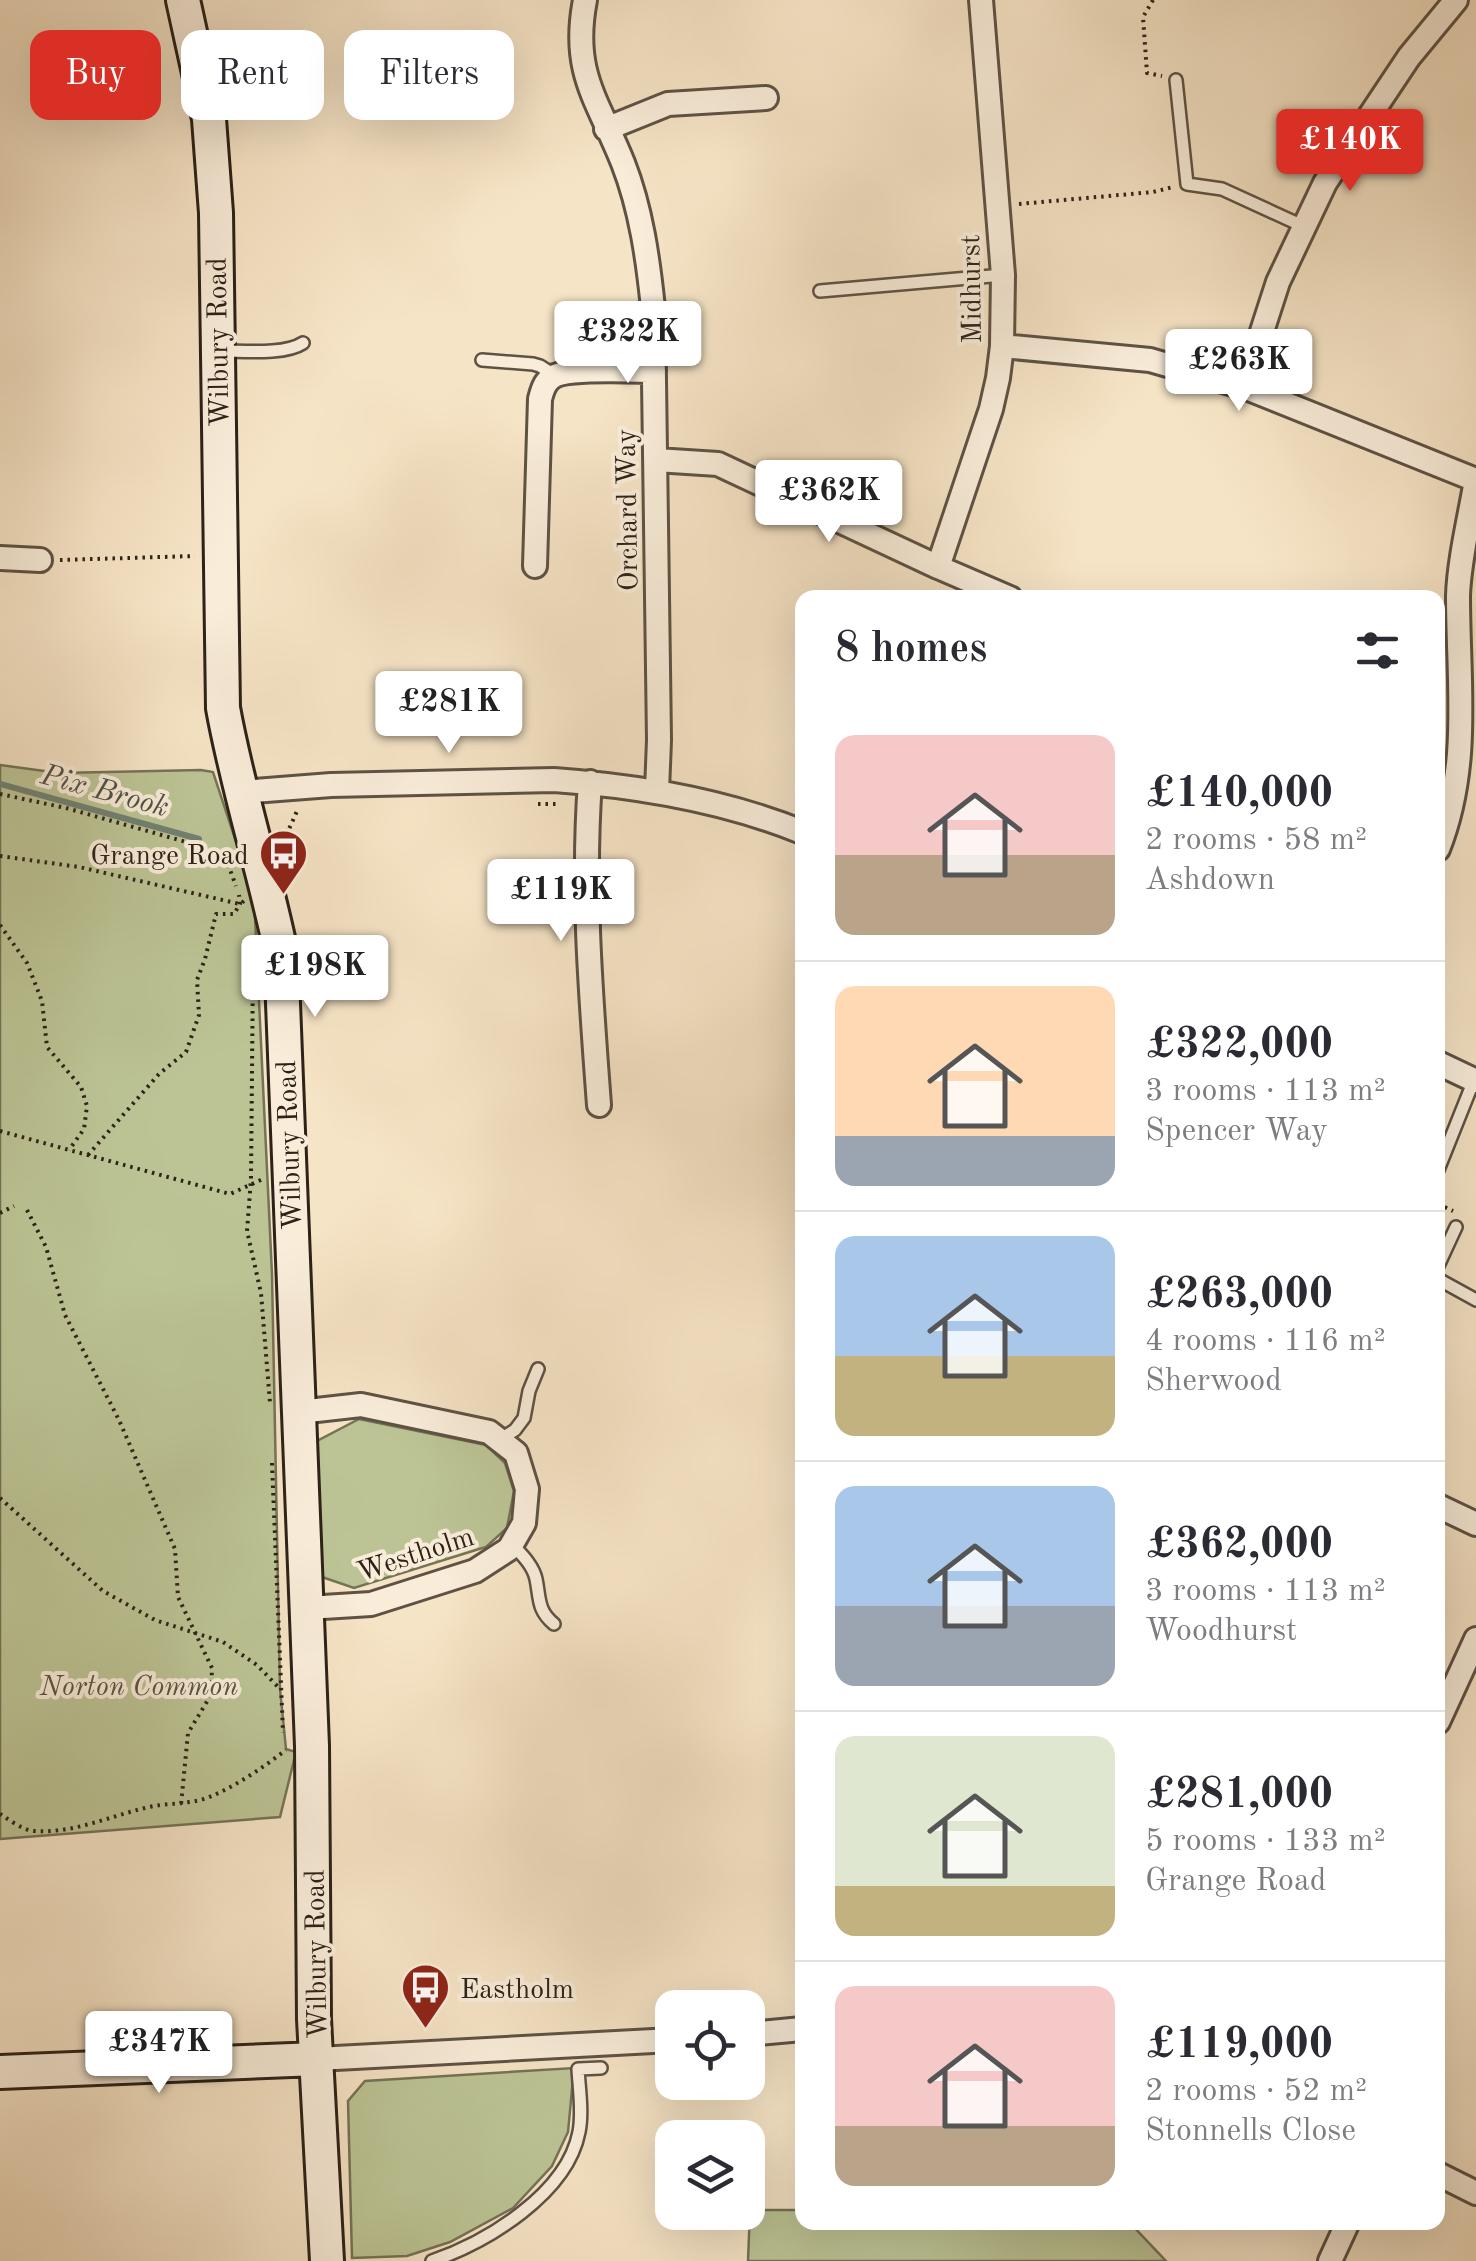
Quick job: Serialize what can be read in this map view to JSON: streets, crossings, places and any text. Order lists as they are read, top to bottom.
{
  "streets": {
    "street": [
      "Midhurst",
      "Wilbury Road",
      "Orchard Way",
      "Westholm"
    ]
  },
  "crossings": [
    ["Wilbury Road", "Westholm"]
  ],
  "water": ["Pix Brook"],
  "parks": ["Norton Common"],
  "places": {
    "bus stop": ["Grange Road", "Eastholm"]
  },
  "page": {
    "chip": ["Buy", "Rent", "Filters"],
    "price": [
      "£140K",
      "£322K",
      "£263K",
      "£362K",
      "£281K",
      "£119K",
      "£198K",
      "£347K"
    ],
    "heading": "8 homes",
    "list": [
      {
        "name": "£140,000",
        "note": "2 rooms · 58 m² · Ashdown"
      },
      {
        "name": "£322,000",
        "note": "3 rooms · 113 m² · Spencer Way"
      },
      {
        "name": "£263,000",
        "note": "4 rooms · 116 m² · Sherwood"
      },
      {
        "name": "£362,000",
        "note": "3 rooms · 113 m² · Woodhurst"
      },
      {
        "name": "£281,000",
        "note": "5 rooms · 133 m² · Grange Road"
      },
      {
        "name": "£119,000",
        "note": "2 rooms · 52 m² · Stonnells Close"
      }
    ]
  }
}
